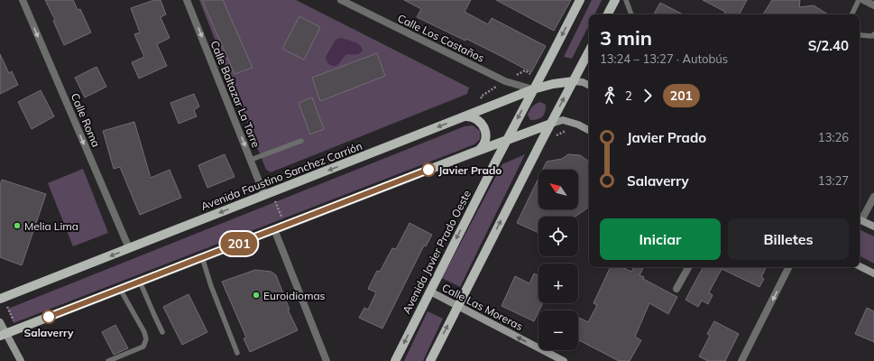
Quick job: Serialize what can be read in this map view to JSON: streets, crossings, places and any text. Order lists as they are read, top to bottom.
{
  "streets": {
    "main road": ["Avenida Faustino Sanchez Carrión", "Avenida Javier Prado Oeste"],
    "street": [
      "Calle Los Castaños",
      "Calle Baltazar La Torre",
      "Calle Roma",
      "Calle Las Moreras"
    ]
  },
  "crossings": [
    ["Calle Los Castaños", "Avenida Faustino Sanchez Carrión"],
    ["Calle Los Castaños", "Avenida Javier Prado Oeste"],
    ["Calle Baltazar La Torre", "Avenida Faustino Sanchez Carrión"],
    ["Calle Roma", "Avenida Faustino Sanchez Carrión"],
    ["Avenida Faustino Sanchez Carrión", "Avenida Javier Prado Oeste"],
    ["Avenida Javier Prado Oeste", "Calle Las Moreras"]
  ],
  "one_way": ["Calle Baltazar La Torre", "Calle Roma", "Calle Las Moreras"],
  "places": [
    "Javier Prado",
    "Melia Lima",
    "Euroidiomas",
    "Salaverry"
  ],
  "lines": ["bus line 201"],
  "north": "top left",
  "page": {
    "on_map": "201",
    "heading": ["3 min", "13:24 – 13:27 · Autobús", "S/2.40"],
    "legs": ["2", "201"],
    "list": [
      {
        "name": "Javier Prado",
        "value": "13:26"
      },
      {
        "name": "Salaverry",
        "value": "13:27"
      }
    ],
    "map_buttons": ["+", "−"],
    "buttons": ["Iniciar", "Billetes"]
  }
}
